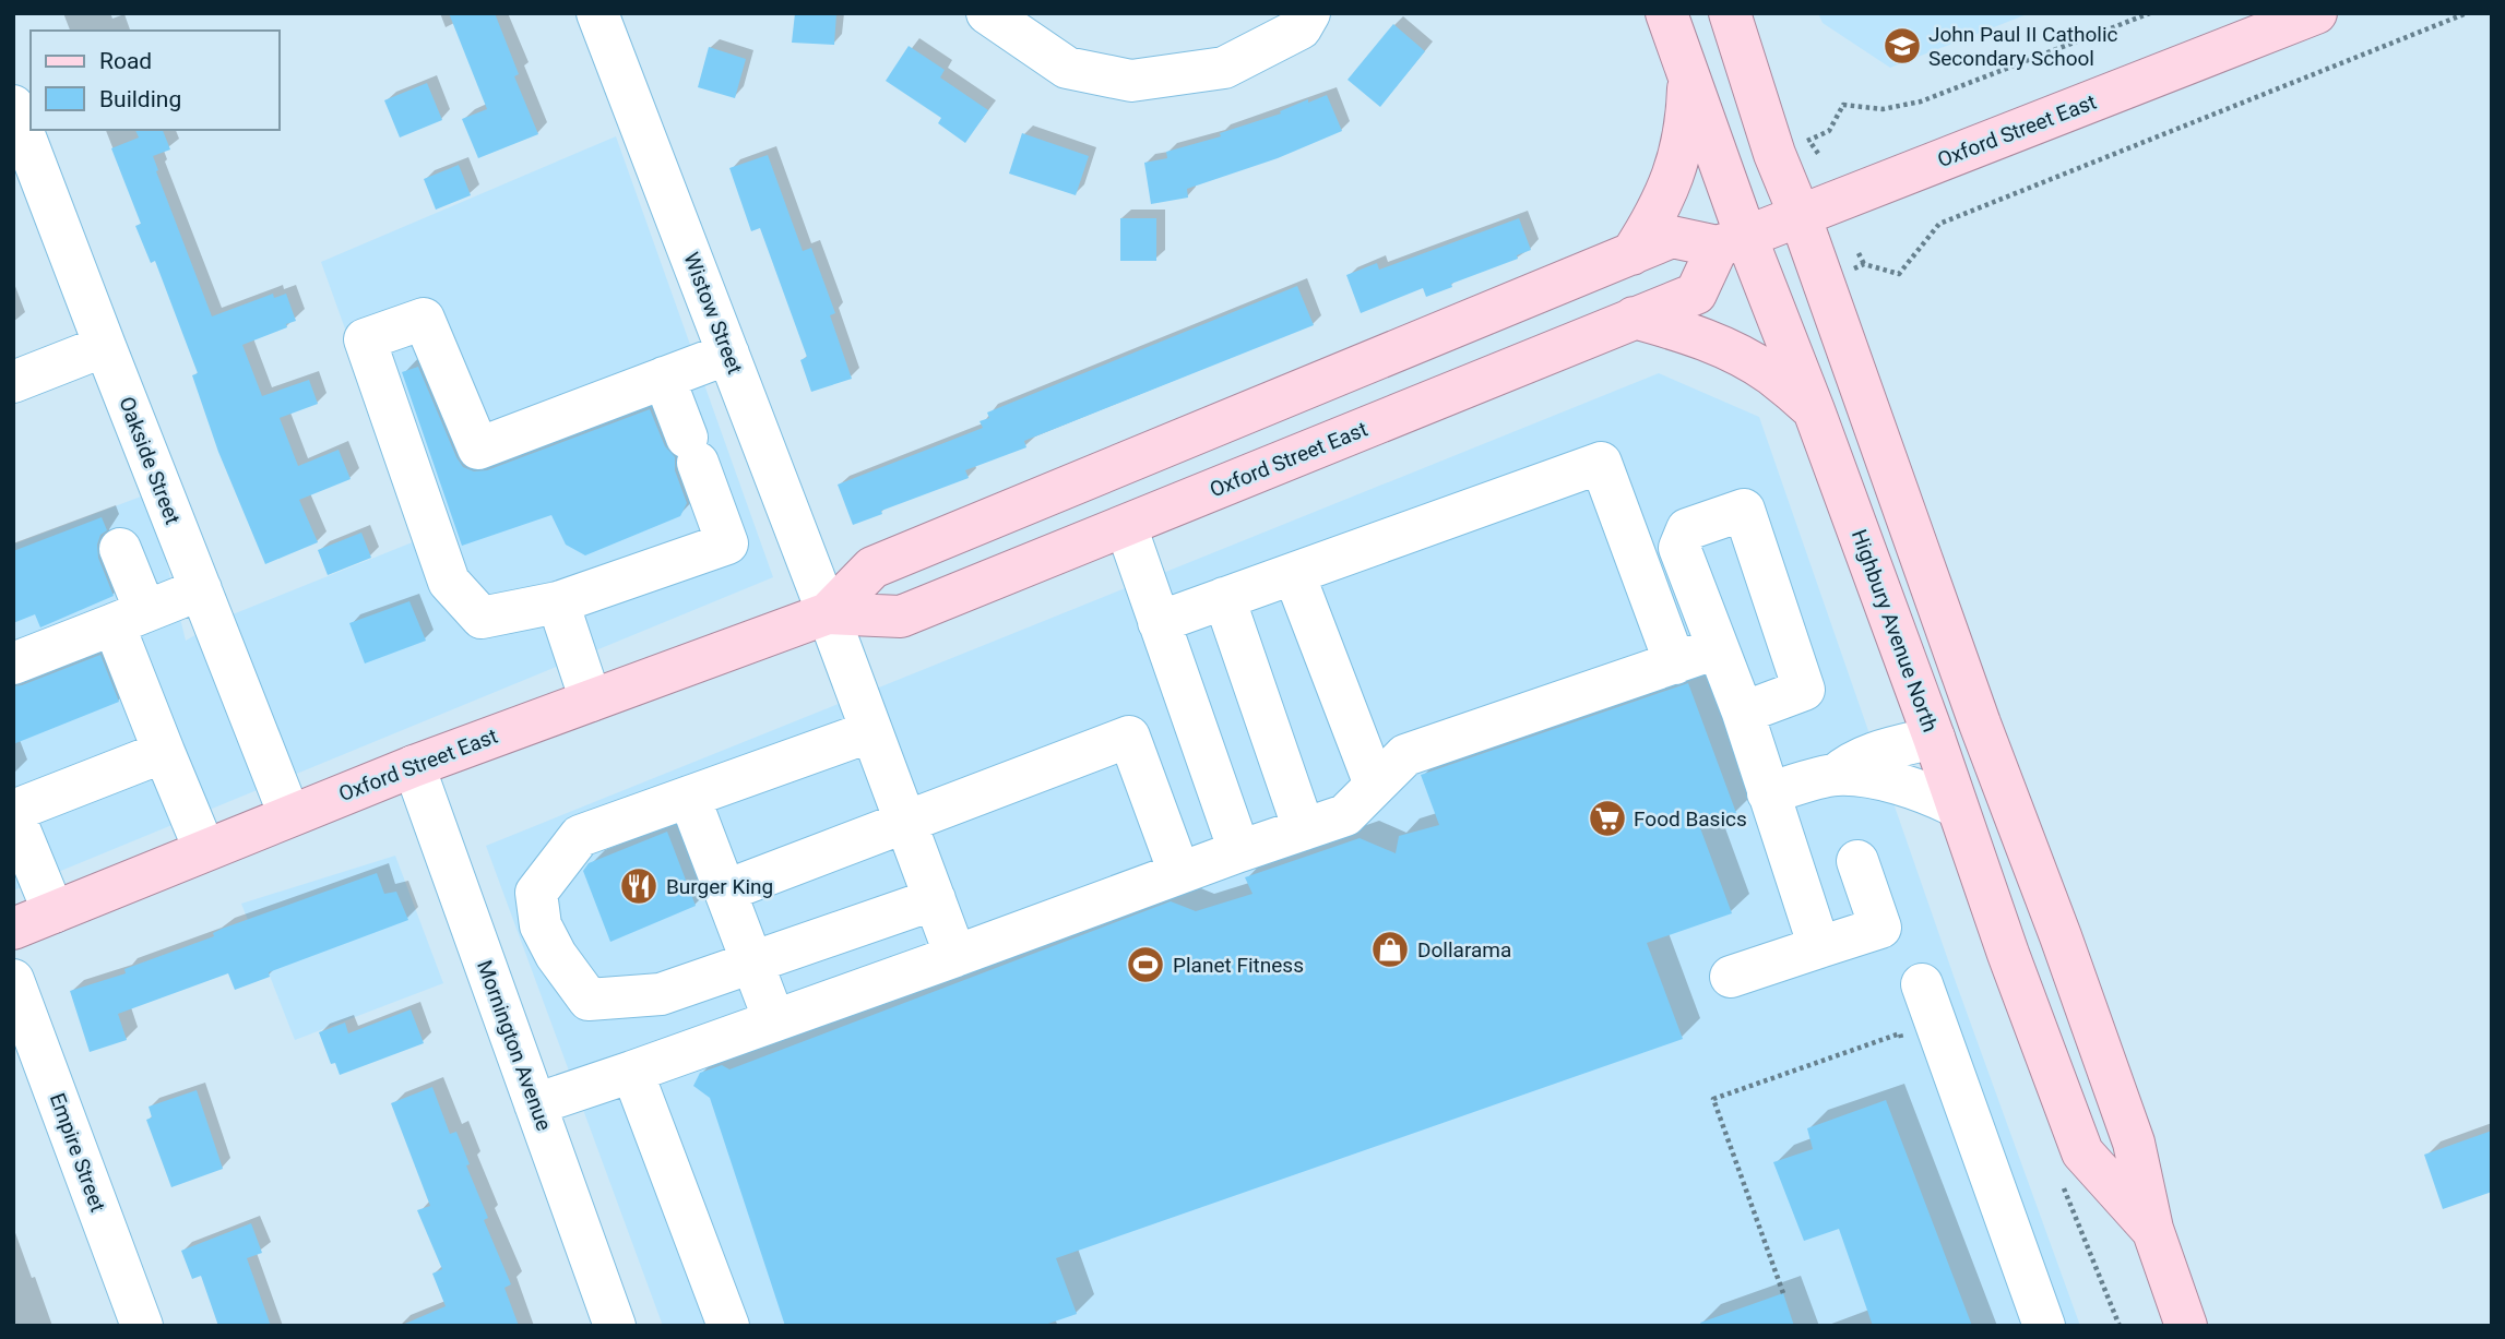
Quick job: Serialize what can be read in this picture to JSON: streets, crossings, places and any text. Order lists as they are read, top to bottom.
{
  "streets": {
    "main road": ["Oxford Street East", "Highbury Avenue North"],
    "street": [
      "Wistow Street",
      "Oakside Street",
      "Mornington Avenue",
      "Empire Street"
    ]
  },
  "crossings": [
    ["Oxford Street East", "Wistow Street"],
    ["Oxford Street East", "Oakside Street"],
    ["Oxford Street East", "Highbury Avenue North"],
    ["Oxford Street East", "Mornington Avenue"]
  ],
  "places": {
    "school or university": ["John Paul II Catholic Secondary School"],
    "supermarket": ["Food Basics"],
    "restaurant": ["Burger King"],
    "shop": ["Dollarama"],
    "sports": ["Planet Fitness"]
  },
  "legend": ["Road", "Building"]
}
